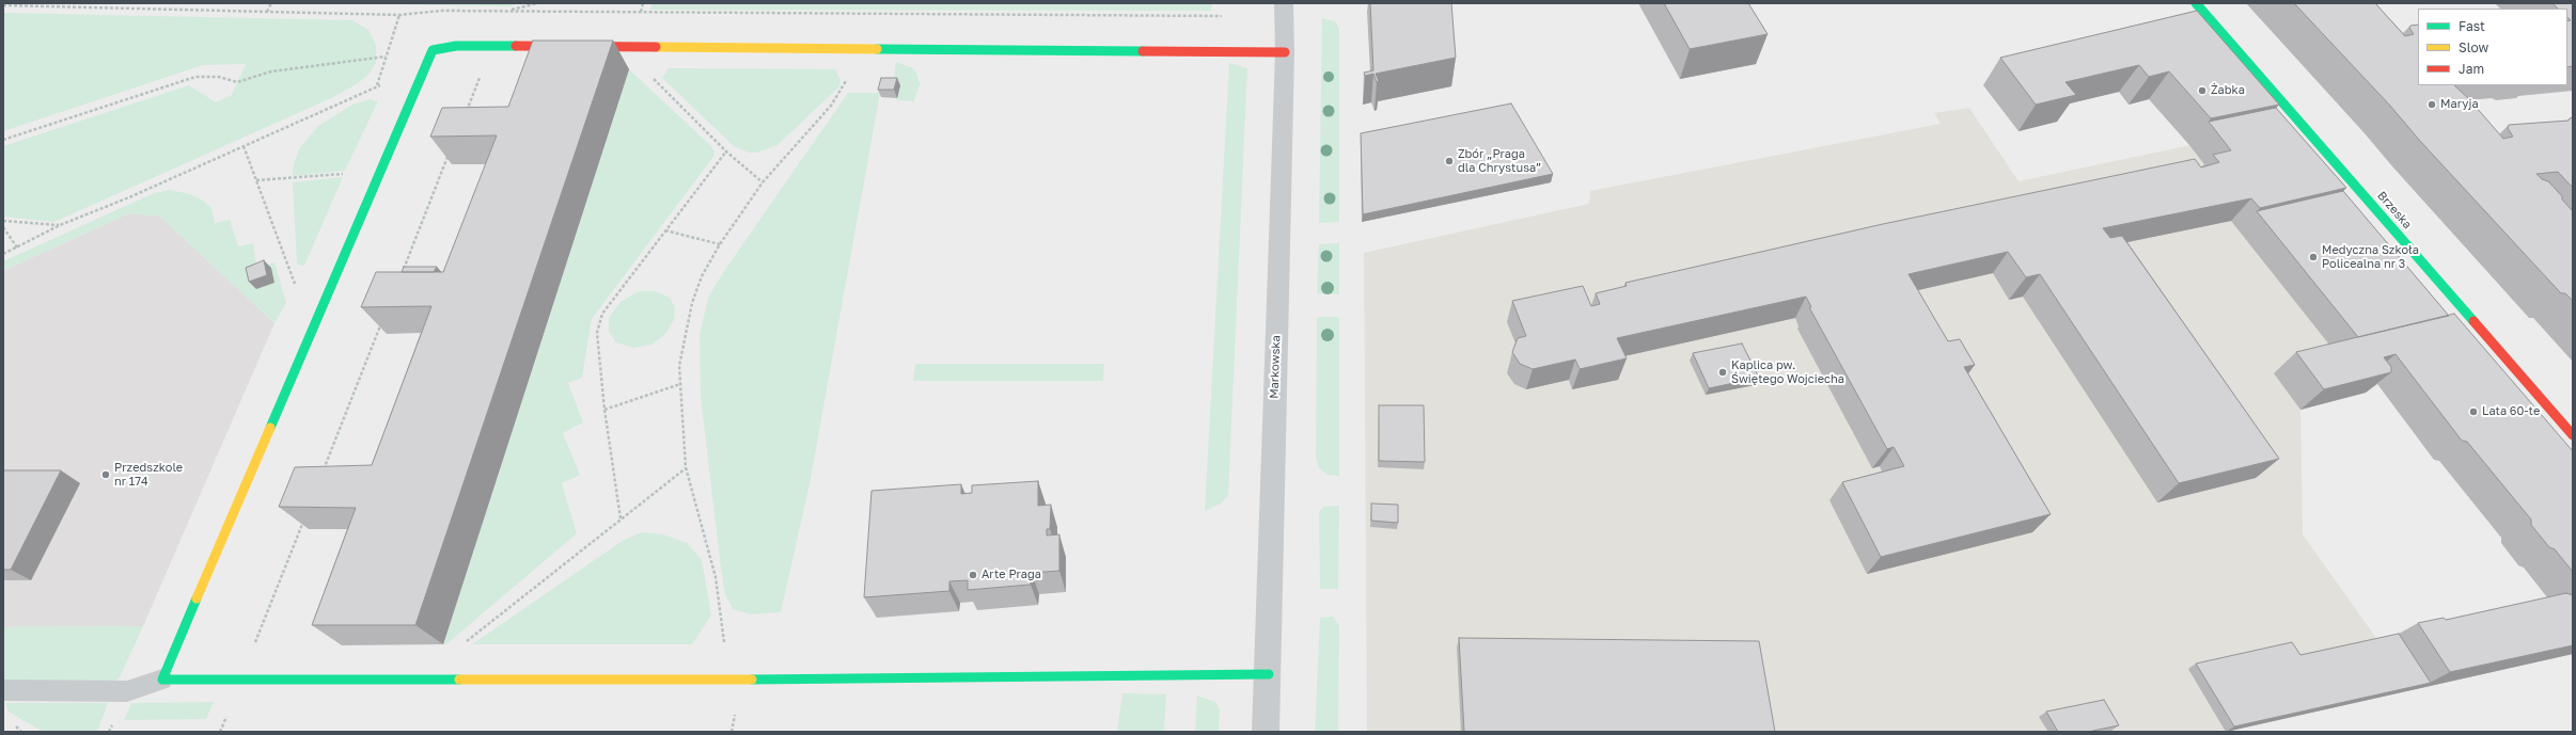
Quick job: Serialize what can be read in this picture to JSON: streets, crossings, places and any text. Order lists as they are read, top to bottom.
{
  "streets": {
    "street": ["Brzeska", "Markowska"]
  },
  "places": [
    "Żabka",
    "Maryja",
    "Zbór „Praga dla Chrystusa”",
    "Medyczna Szkoła Policealna nr 3",
    "Kaplica pw. Świętego Wojciecha",
    "Lata 60-te",
    "Przedszkole nr 174",
    "Arte Praga"
  ],
  "legend": ["Fast", "Slow", "Jam"]
}
